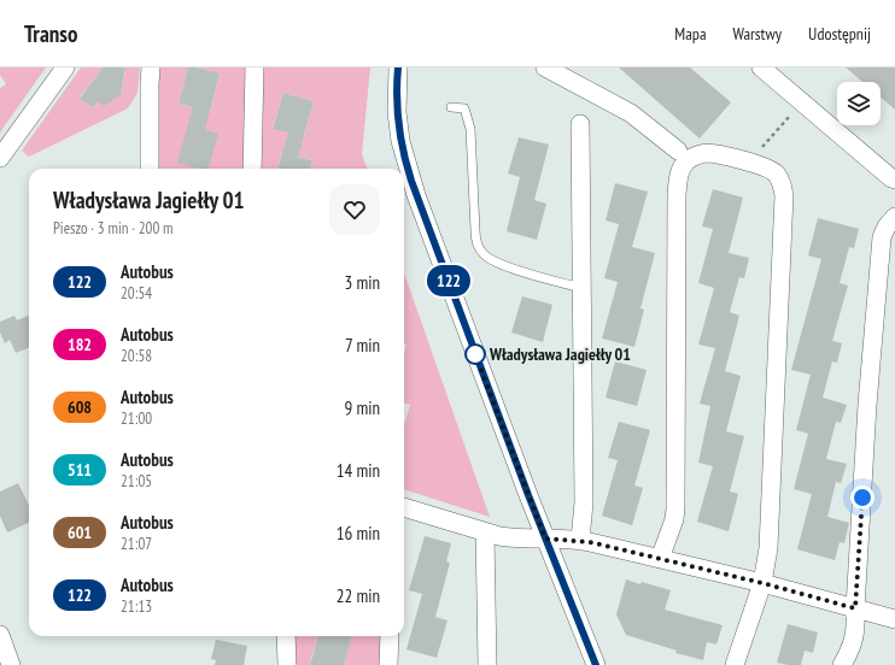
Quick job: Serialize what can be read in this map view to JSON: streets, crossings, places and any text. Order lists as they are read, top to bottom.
{
  "places": ["Władysława Jagiełły 01"],
  "lines": ["bus line 122"],
  "page": {
    "header": "Transo",
    "nav": ["Mapa", "Warstwy", "Udostępnij"],
    "on_map": "122",
    "heading": ["Władysława Jagiełły 01", "Pieszo · 3 min · 200 m"],
    "list": [
      {
        "mark": "122",
        "name": "Autobus",
        "note": "20:54",
        "value": "3 min"
      },
      {
        "mark": "182",
        "name": "Autobus",
        "note": "20:58",
        "value": "7 min"
      },
      {
        "mark": "608",
        "name": "Autobus",
        "note": "21:00",
        "value": "9 min"
      },
      {
        "mark": "511",
        "name": "Autobus",
        "note": "21:05",
        "value": "14 min"
      },
      {
        "mark": "601",
        "name": "Autobus",
        "note": "21:07",
        "value": "16 min"
      },
      {
        "mark": "122",
        "name": "Autobus",
        "note": "21:13",
        "value": "22 min"
      }
    ]
  }
}
